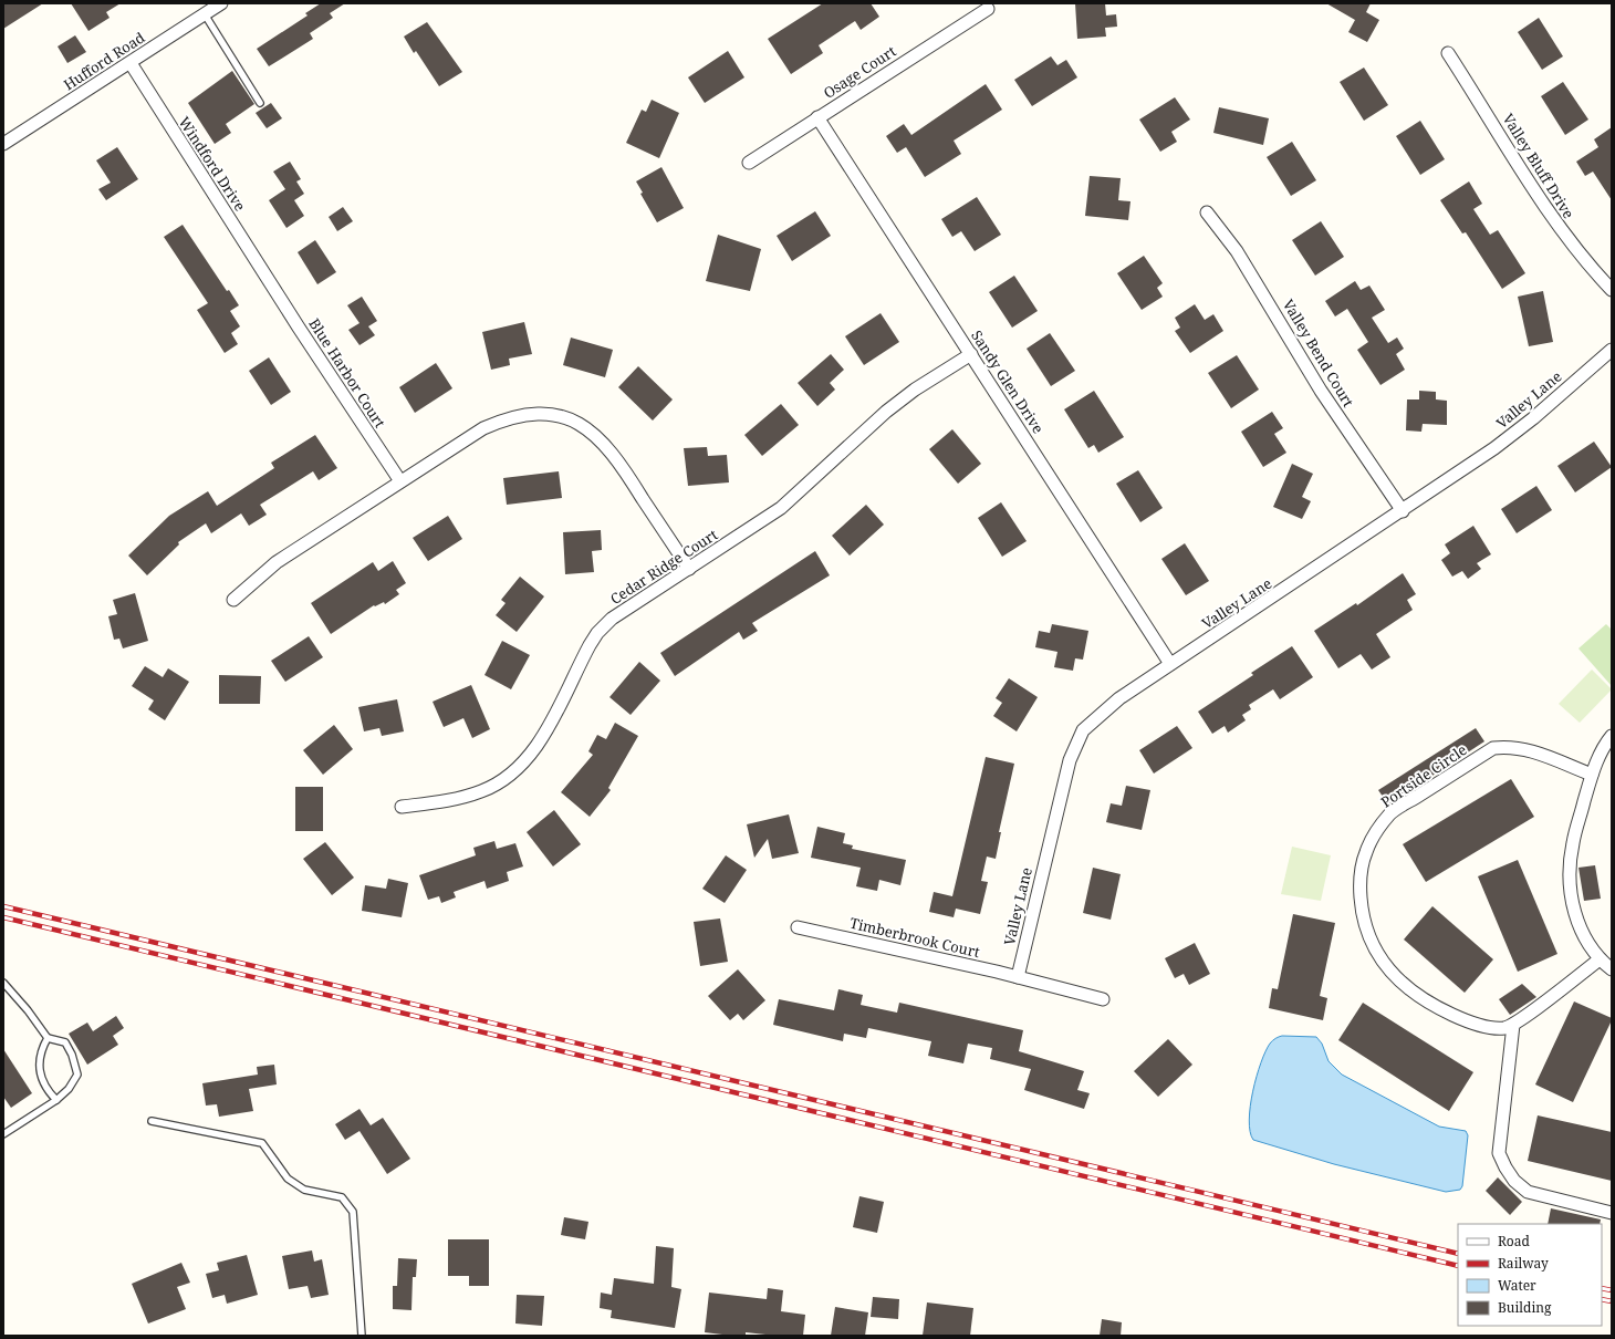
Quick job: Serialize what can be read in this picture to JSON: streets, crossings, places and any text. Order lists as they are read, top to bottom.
{
  "streets": {
    "street": [
      "Hufford Road",
      "Osage Court",
      "Windford Drive",
      "Valley Bluff Drive",
      "Valley Bend Court",
      "Blue Harbor Court",
      "Sandy Glen Drive",
      "Valley Lane",
      "Cedar Ridge Court",
      "Portside Circle",
      "Timberbrook Court"
    ]
  },
  "crossings": [
    ["Hufford Road", "Windford Drive"],
    ["Osage Court", "Sandy Glen Drive"],
    ["Windford Drive", "Blue Harbor Court"],
    ["Valley Bend Court", "Valley Lane"],
    ["Sandy Glen Drive", "Valley Lane"],
    ["Sandy Glen Drive", "Cedar Ridge Court"],
    ["Valley Lane", "Timberbrook Court"]
  ],
  "legend": [
    "Road",
    "Railway",
    "Water",
    "Building"
  ]
}
